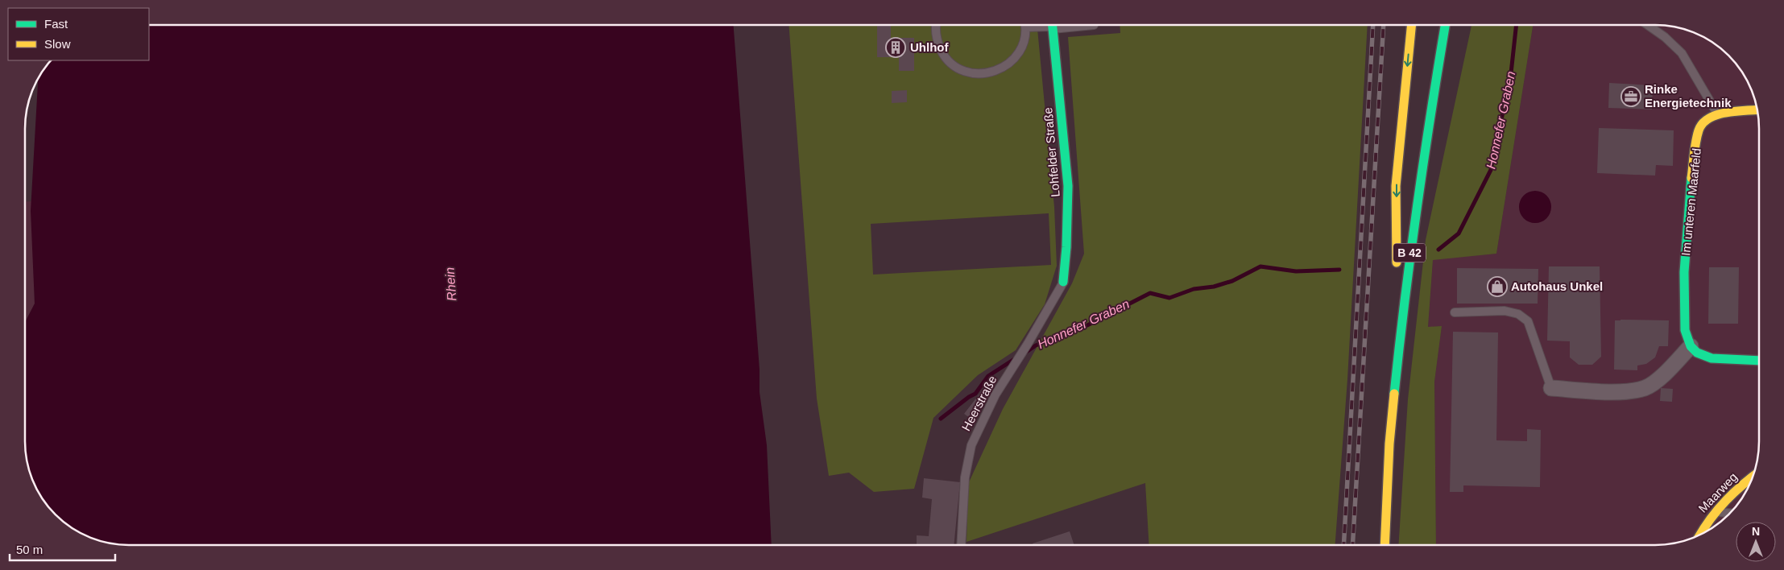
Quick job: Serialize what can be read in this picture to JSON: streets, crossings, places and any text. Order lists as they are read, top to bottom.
{
  "streets": {
    "main road": [
      "Lohfelder Straße",
      "Im unteren Maarfeld",
      "B 42",
      "Maarweg"
    ],
    "lane": ["Heerstraße"]
  },
  "crossings": [
    ["Lohfelder Straße", "Heerstraße"]
  ],
  "water": ["Honnefer Graben", "Rhein"],
  "places": {
    "building": ["Uhlhof"],
    "office": ["Rinke Energietechnik"],
    "shop": ["Autohaus Unkel"]
  },
  "legend": ["Fast", "Slow"],
  "scale_bar": "50 m",
  "north": "top"
}
